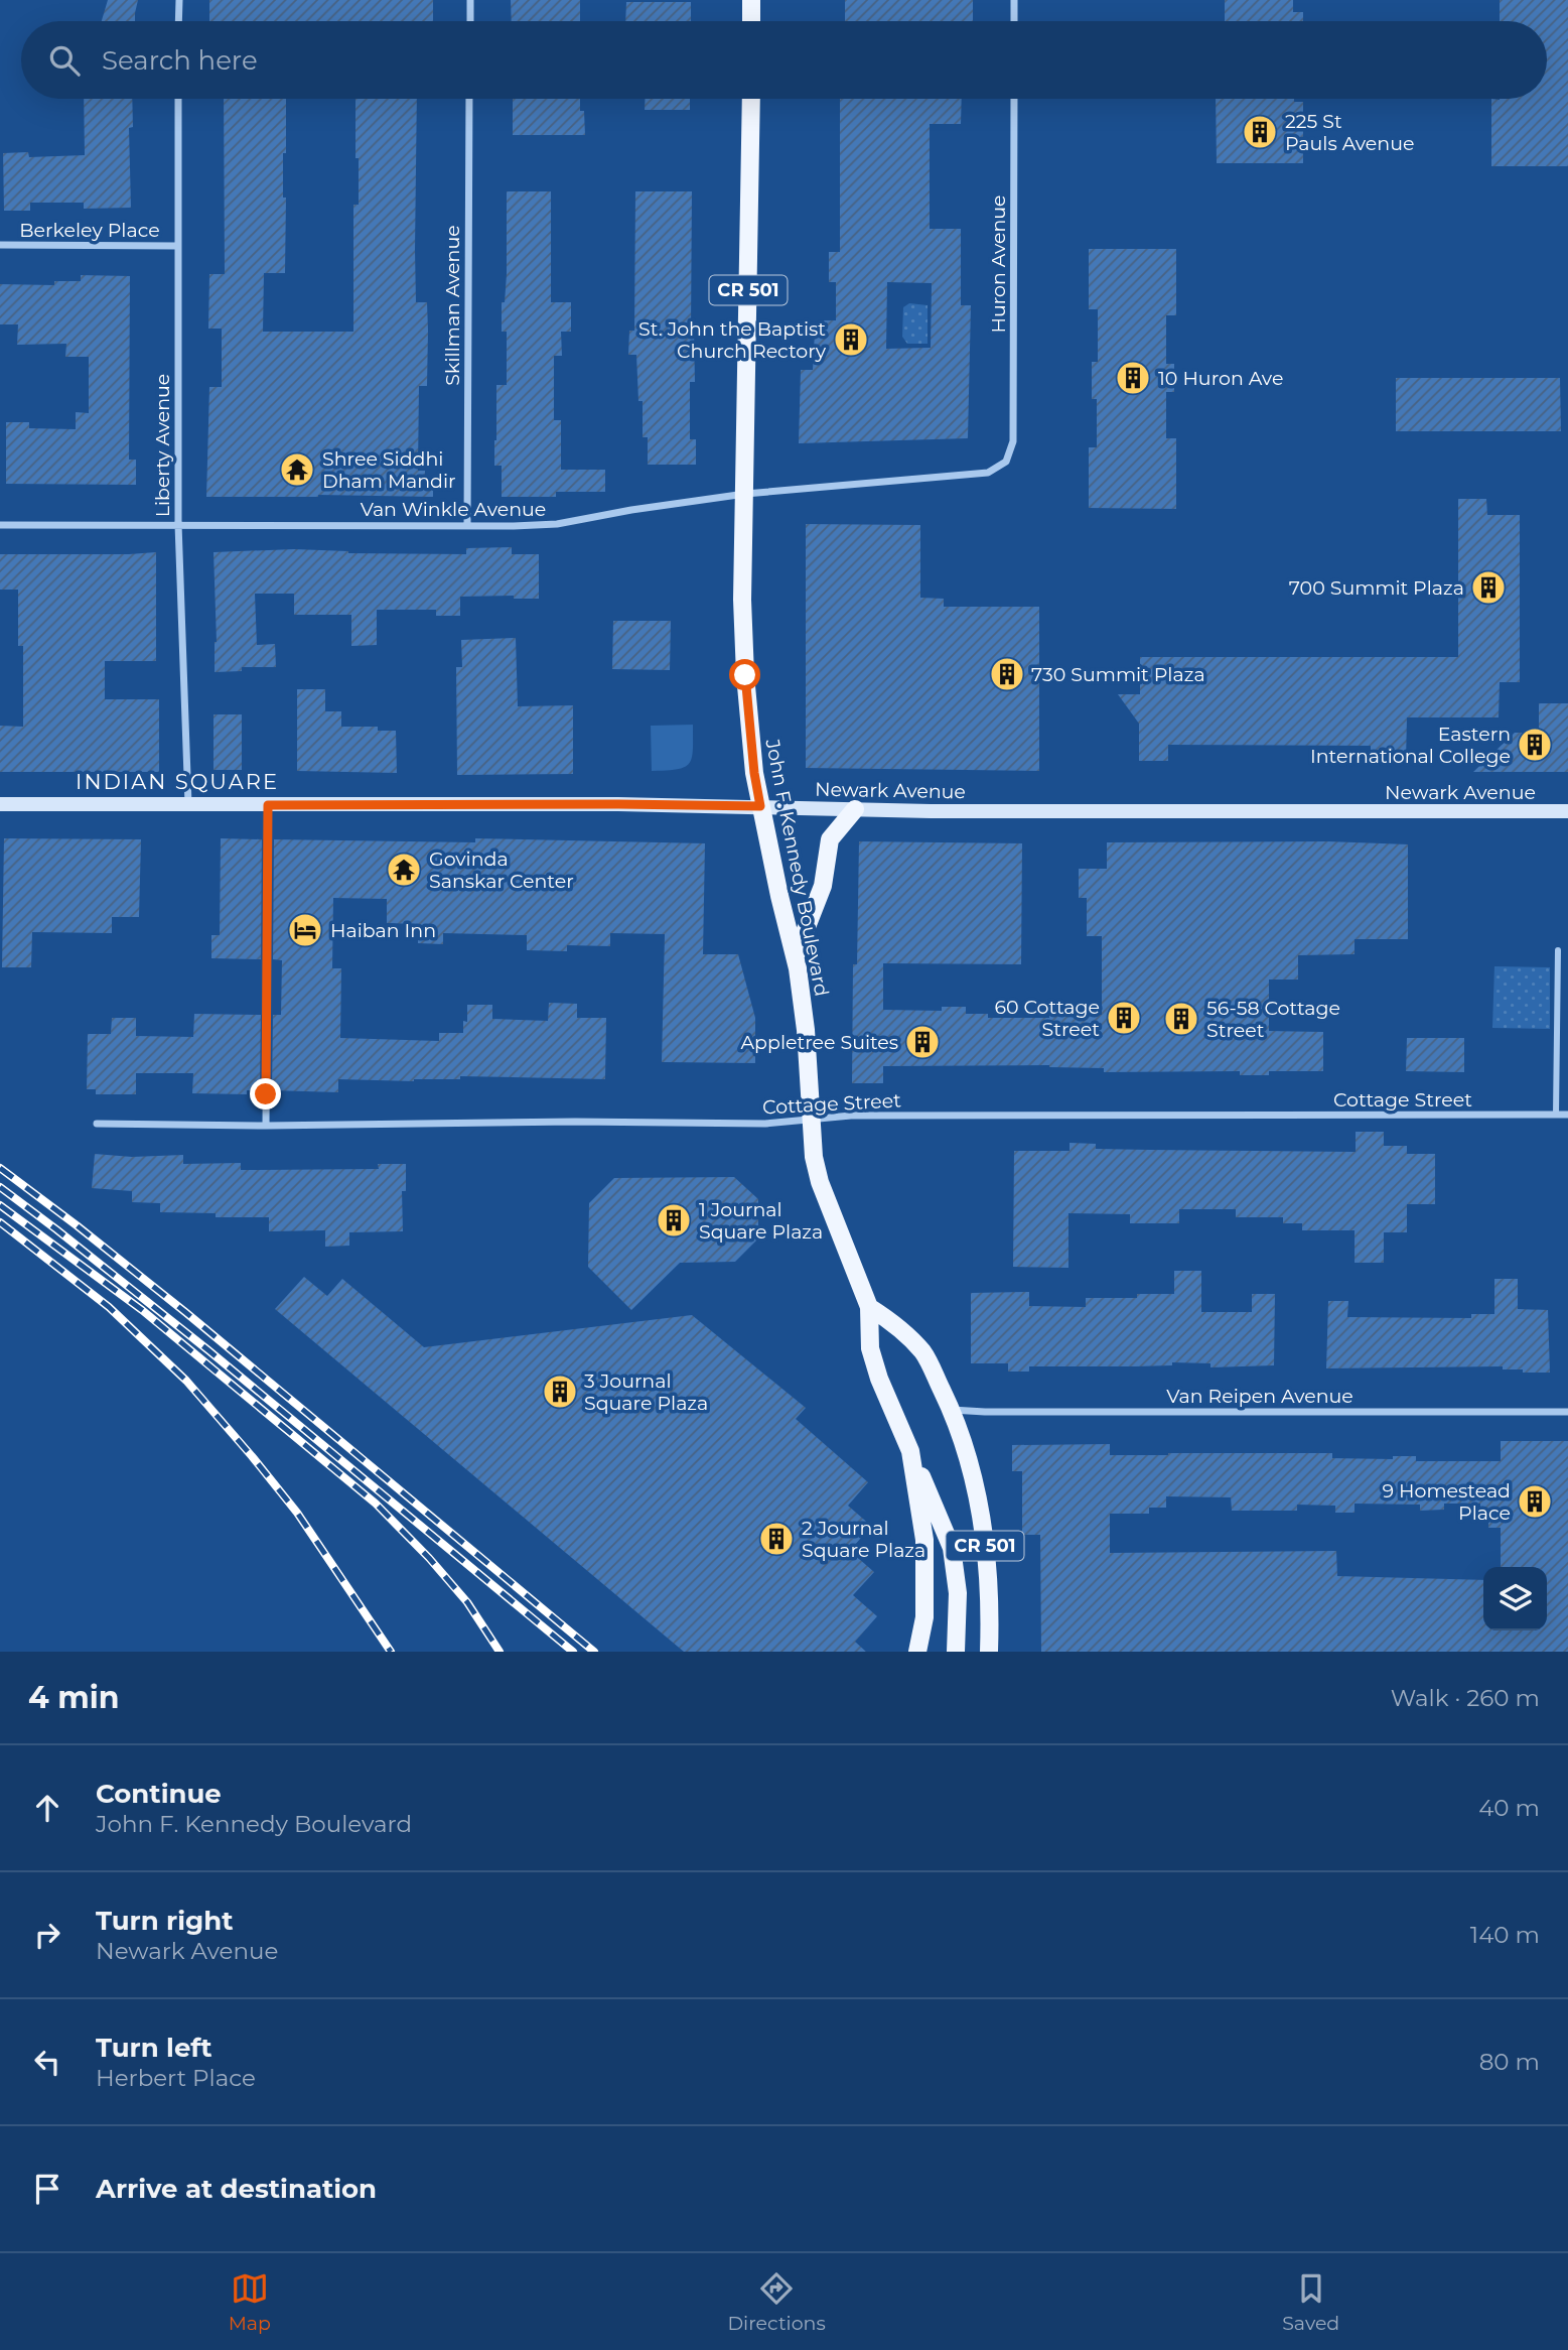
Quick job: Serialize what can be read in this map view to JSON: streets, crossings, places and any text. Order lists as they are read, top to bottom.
{
  "streets": {
    "main road": ["CR 501", "Newark Avenue", "John F. Kennedy Boulevard"],
    "street": [
      "Berkeley Place",
      "Huron Avenue",
      "Skillman Avenue",
      "Liberty Avenue",
      "Van Winkle Avenue",
      "Cottage Street",
      "Van Reipen Avenue"
    ]
  },
  "crossings": [
    ["Berkeley Place", "Liberty Avenue"],
    ["Huron Avenue", "Van Winkle Avenue"],
    ["CR 501", "John F. Kennedy Boulevard"],
    ["CR 501", "Van Reipen Avenue"],
    ["Skillman Avenue", "Van Winkle Avenue"],
    ["Liberty Avenue", "Van Winkle Avenue"],
    ["Liberty Avenue", "Newark Avenue"],
    ["Van Winkle Avenue", "John F. Kennedy Boulevard"],
    ["Newark Avenue", "John F. Kennedy Boulevard"],
    ["John F. Kennedy Boulevard", "Cottage Street"]
  ],
  "districts": ["INDIAN SQUARE"],
  "places": {
    "building": [
      "225 St Pauls Avenue",
      "St. John the Baptist Church Rectory",
      "10 Huron Ave",
      "700 Summit Plaza",
      "730 Summit Plaza",
      "Eastern International College",
      "60 Cottage Street",
      "56-58 Cottage Street",
      "Appletree Suites",
      "1 Journal Square Plaza",
      "3 Journal Square Plaza",
      "9 Homestead Place",
      "2 Journal Square Plaza"
    ],
    "temple": ["Shree Siddhi Dham Mandir", "Govinda Sanskar Center"],
    "hotel": ["Haiban Inn"]
  },
  "page": {
    "search": "Search here",
    "heading": ["4 min", "Walk · 260 m"],
    "list": [
      ["Continue", "John F. Kennedy Boulevard", "40 m"],
      ["Turn right", "Newark Avenue", "140 m"],
      ["Turn left", "Herbert Place", "80 m"],
      "Arrive at destination"
    ],
    "nav": ["Map", "Directions", "Saved"]
  }
}
